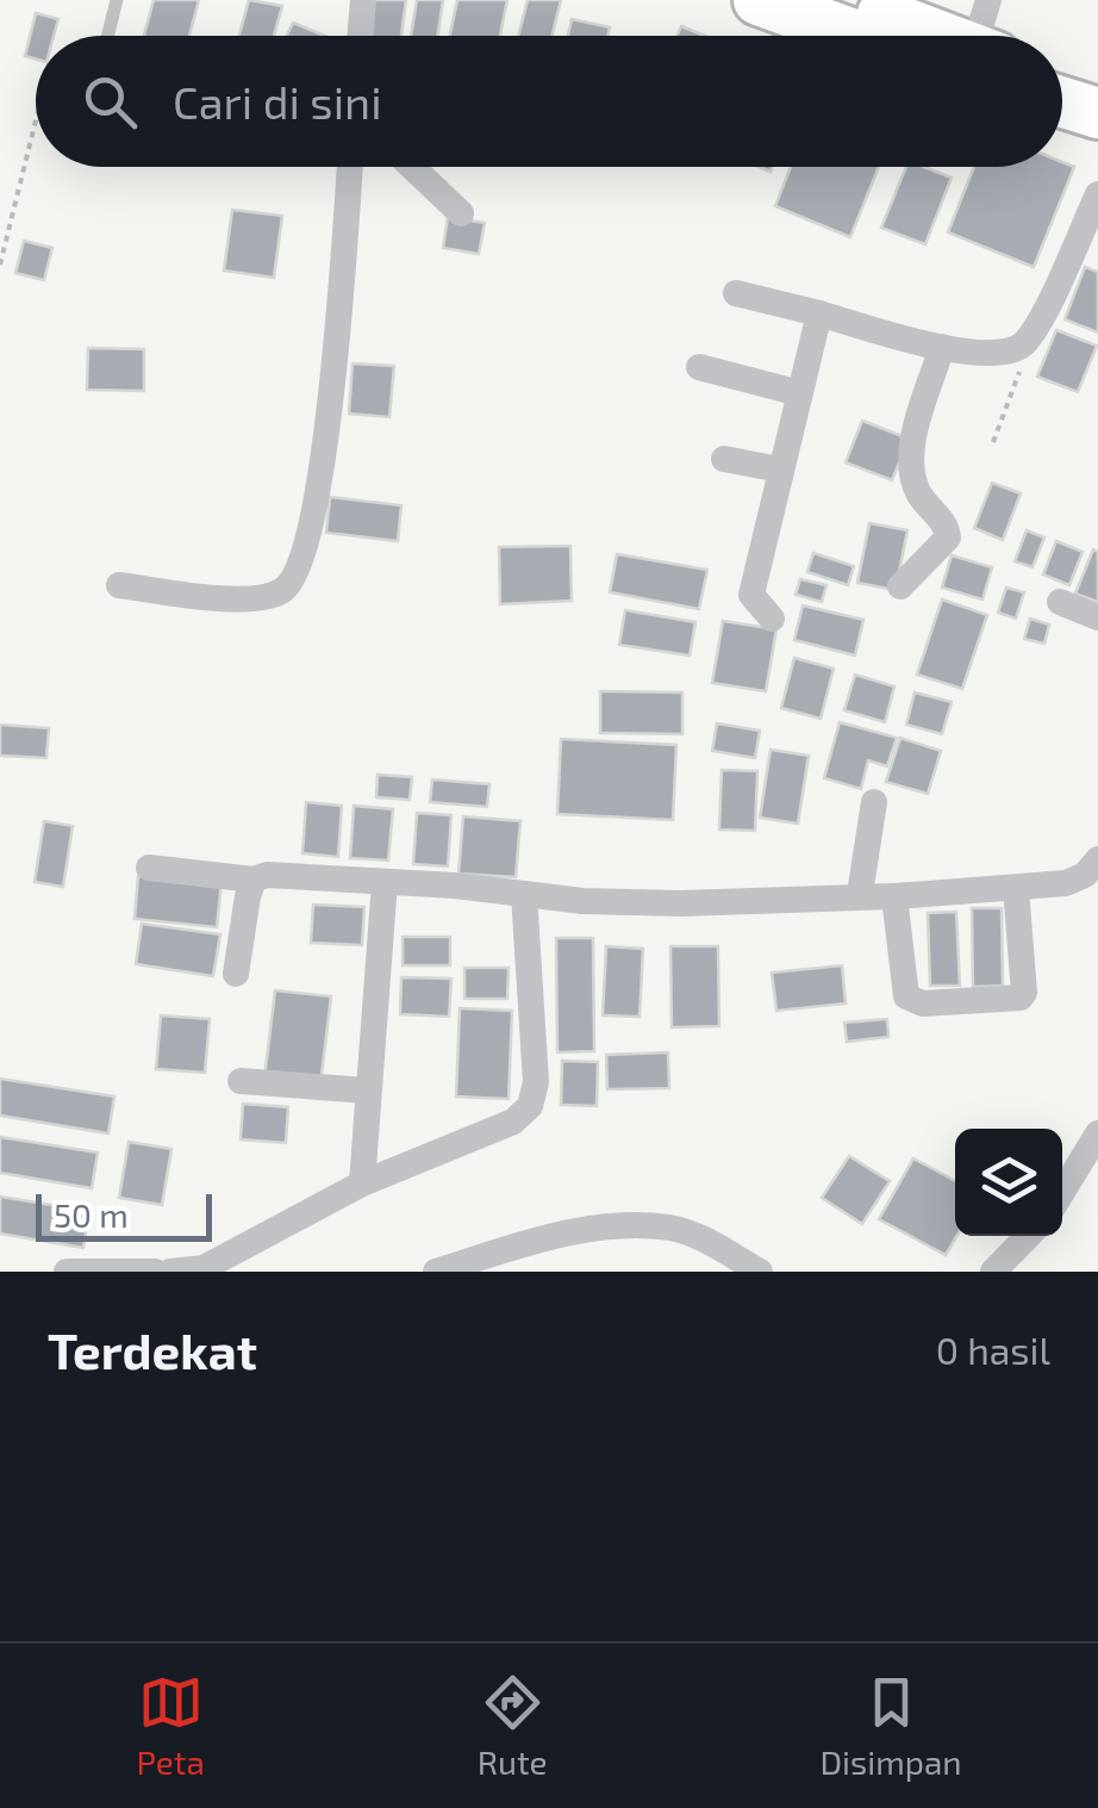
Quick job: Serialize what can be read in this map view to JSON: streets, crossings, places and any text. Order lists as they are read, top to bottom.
{
  "scale_bar": "50 m",
  "page": {
    "search": "Cari di sini",
    "scale": "50 m",
    "heading": ["Terdekat", "0 hasil"],
    "nav": ["Peta", "Rute", "Disimpan"]
  }
}
